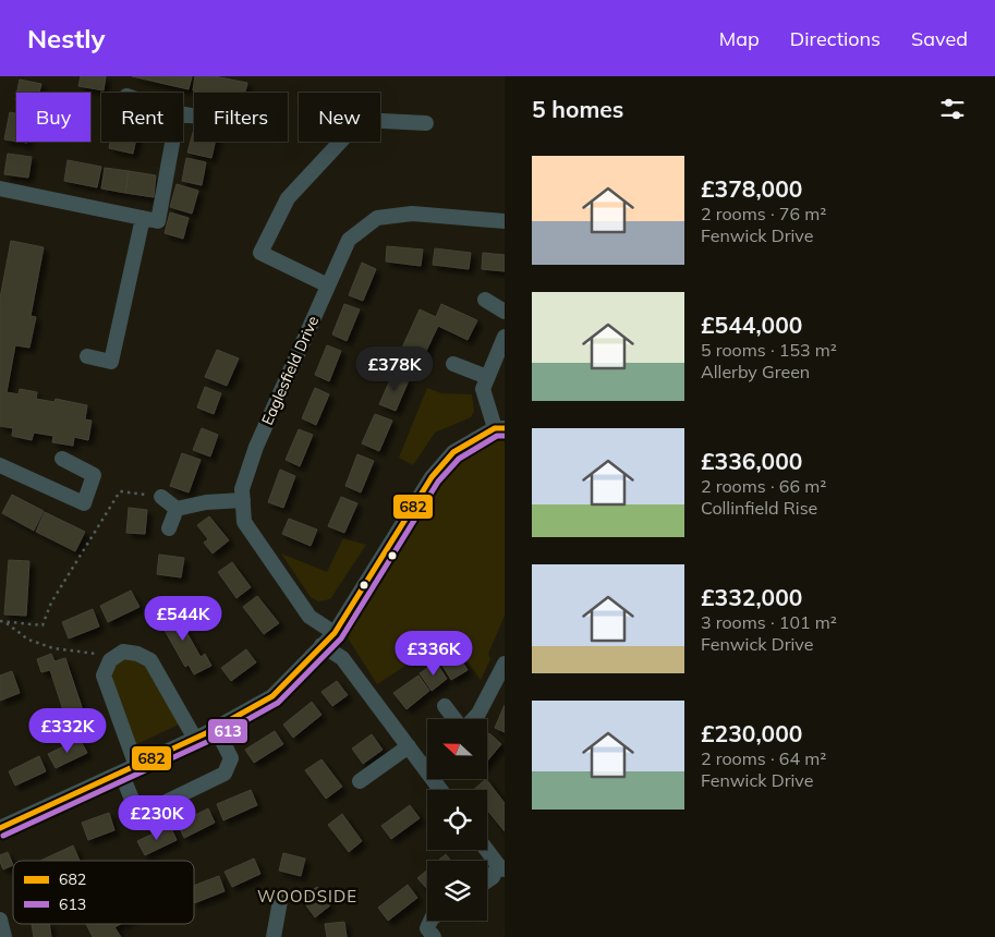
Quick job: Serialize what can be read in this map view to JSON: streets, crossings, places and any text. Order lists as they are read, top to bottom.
{
  "streets": {
    "street": ["Eaglesfield Drive"]
  },
  "districts": ["WOODSIDE"],
  "lines": ["transit line 682", "transit line 613"],
  "legend": ["682", "613"],
  "north": "left",
  "page": {
    "header": "Nestly",
    "nav": ["Map", "Directions", "Saved"],
    "heading": "5 homes",
    "chip": [
      "Buy",
      "Rent",
      "Filters",
      "New"
    ],
    "list": [
      {
        "name": "£378,000",
        "note": "2 rooms · 76 m² · Fenwick Drive"
      },
      {
        "name": "£544,000",
        "note": "5 rooms · 153 m² · Allerby Green"
      },
      {
        "name": "£336,000",
        "note": "2 rooms · 66 m² · Collinfield Rise"
      },
      {
        "name": "£332,000",
        "note": "3 rooms · 101 m² · Fenwick Drive"
      },
      {
        "name": "£230,000",
        "note": "2 rooms · 64 m² · Fenwick Drive"
      }
    ],
    "price": [
      "£378K",
      "£544K",
      "£336K",
      "£332K",
      "£230K"
    ]
  }
}
